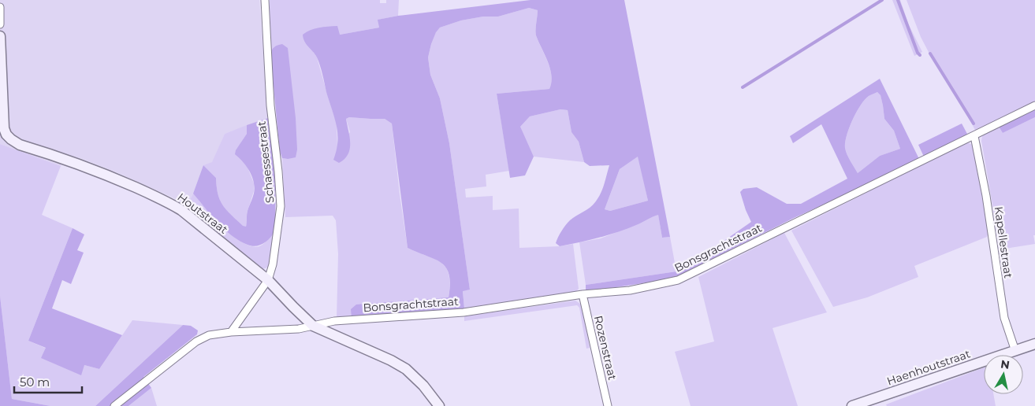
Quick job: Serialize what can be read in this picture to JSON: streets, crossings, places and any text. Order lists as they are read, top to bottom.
{
  "streets": {
    "street": [
      "Schaessestraat",
      "Houtstraat",
      "Kapellestraat",
      "Bonsgrachtstraat",
      "Rozenstraat",
      "Haenhoutstraat"
    ]
  },
  "crossings": [
    ["Schaessestraat", "Houtstraat"],
    ["Houtstraat", "Bonsgrachtstraat"],
    ["Kapellestraat", "Bonsgrachtstraat"],
    ["Kapellestraat", "Haenhoutstraat"],
    ["Bonsgrachtstraat", "Rozenstraat"]
  ],
  "scale_bar": "50 m",
  "north": "top"
}
